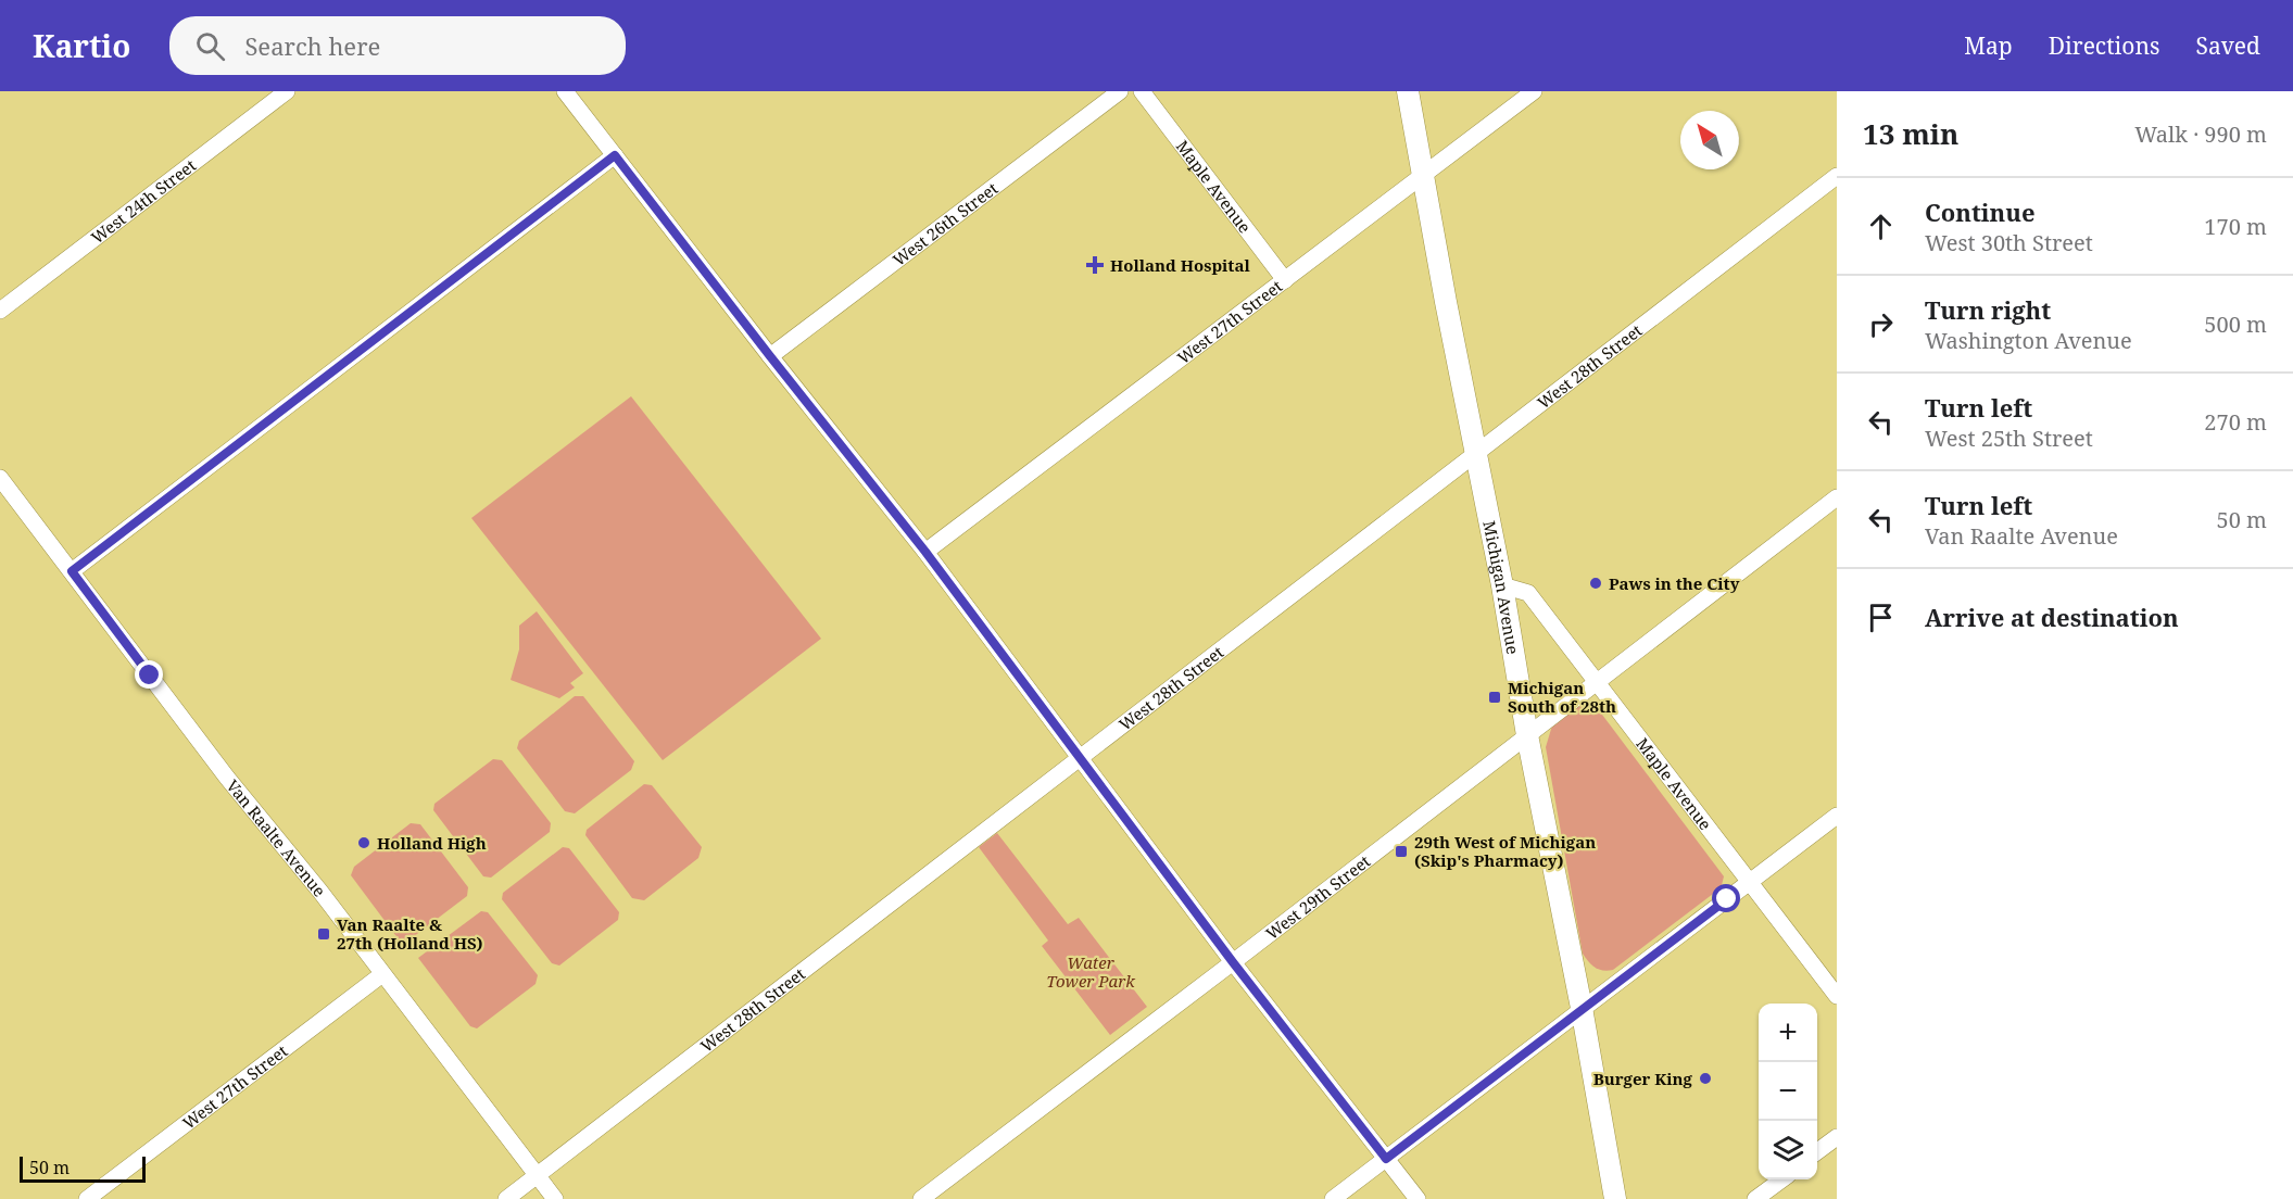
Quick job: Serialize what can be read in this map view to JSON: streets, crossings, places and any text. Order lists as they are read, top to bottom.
{
  "streets": {
    "main road": ["Michigan Avenue"],
    "street": [
      "Maple Avenue",
      "West 24th Street",
      "West 26th Street",
      "West 27th Street",
      "West 28th Street",
      "Van Raalte Avenue",
      "West 29th Street"
    ]
  },
  "crossings": [
    ["Maple Avenue", "West 27th Street"],
    ["Maple Avenue", "Michigan Avenue"],
    ["Maple Avenue", "West 29th Street"],
    ["West 27th Street", "Michigan Avenue"],
    ["West 27th Street", "Van Raalte Avenue"],
    ["West 28th Street", "Michigan Avenue"],
    ["West 28th Street", "Van Raalte Avenue"],
    ["Michigan Avenue", "West 29th Street"]
  ],
  "parks": ["Water Tower Park"],
  "places": {
    "health": ["Holland Hospital"],
    "other": ["Paws in the City", "Holland High", "Burger King"],
    "transit": ["Michigan South of 28th", "29th West of Michigan (Skip's Pharmacy)", "Van Raalte & 27th (Holland HS)"]
  },
  "scale_bar": "50 m",
  "north": "top left",
  "page": {
    "header": "Kartio",
    "search": "Search here",
    "nav": ["Map", "Directions", "Saved"],
    "heading": ["13 min", "Walk · 990 m"],
    "list": [
      ["Continue", "West 30th Street", "170 m"],
      ["Turn right", "Washington Avenue", "500 m"],
      ["Turn left", "West 25th Street", "270 m"],
      ["Turn left", "Van Raalte Avenue", "50 m"],
      "Arrive at destination"
    ],
    "map_buttons": ["+", "−"],
    "scale": "50 m"
  }
}
